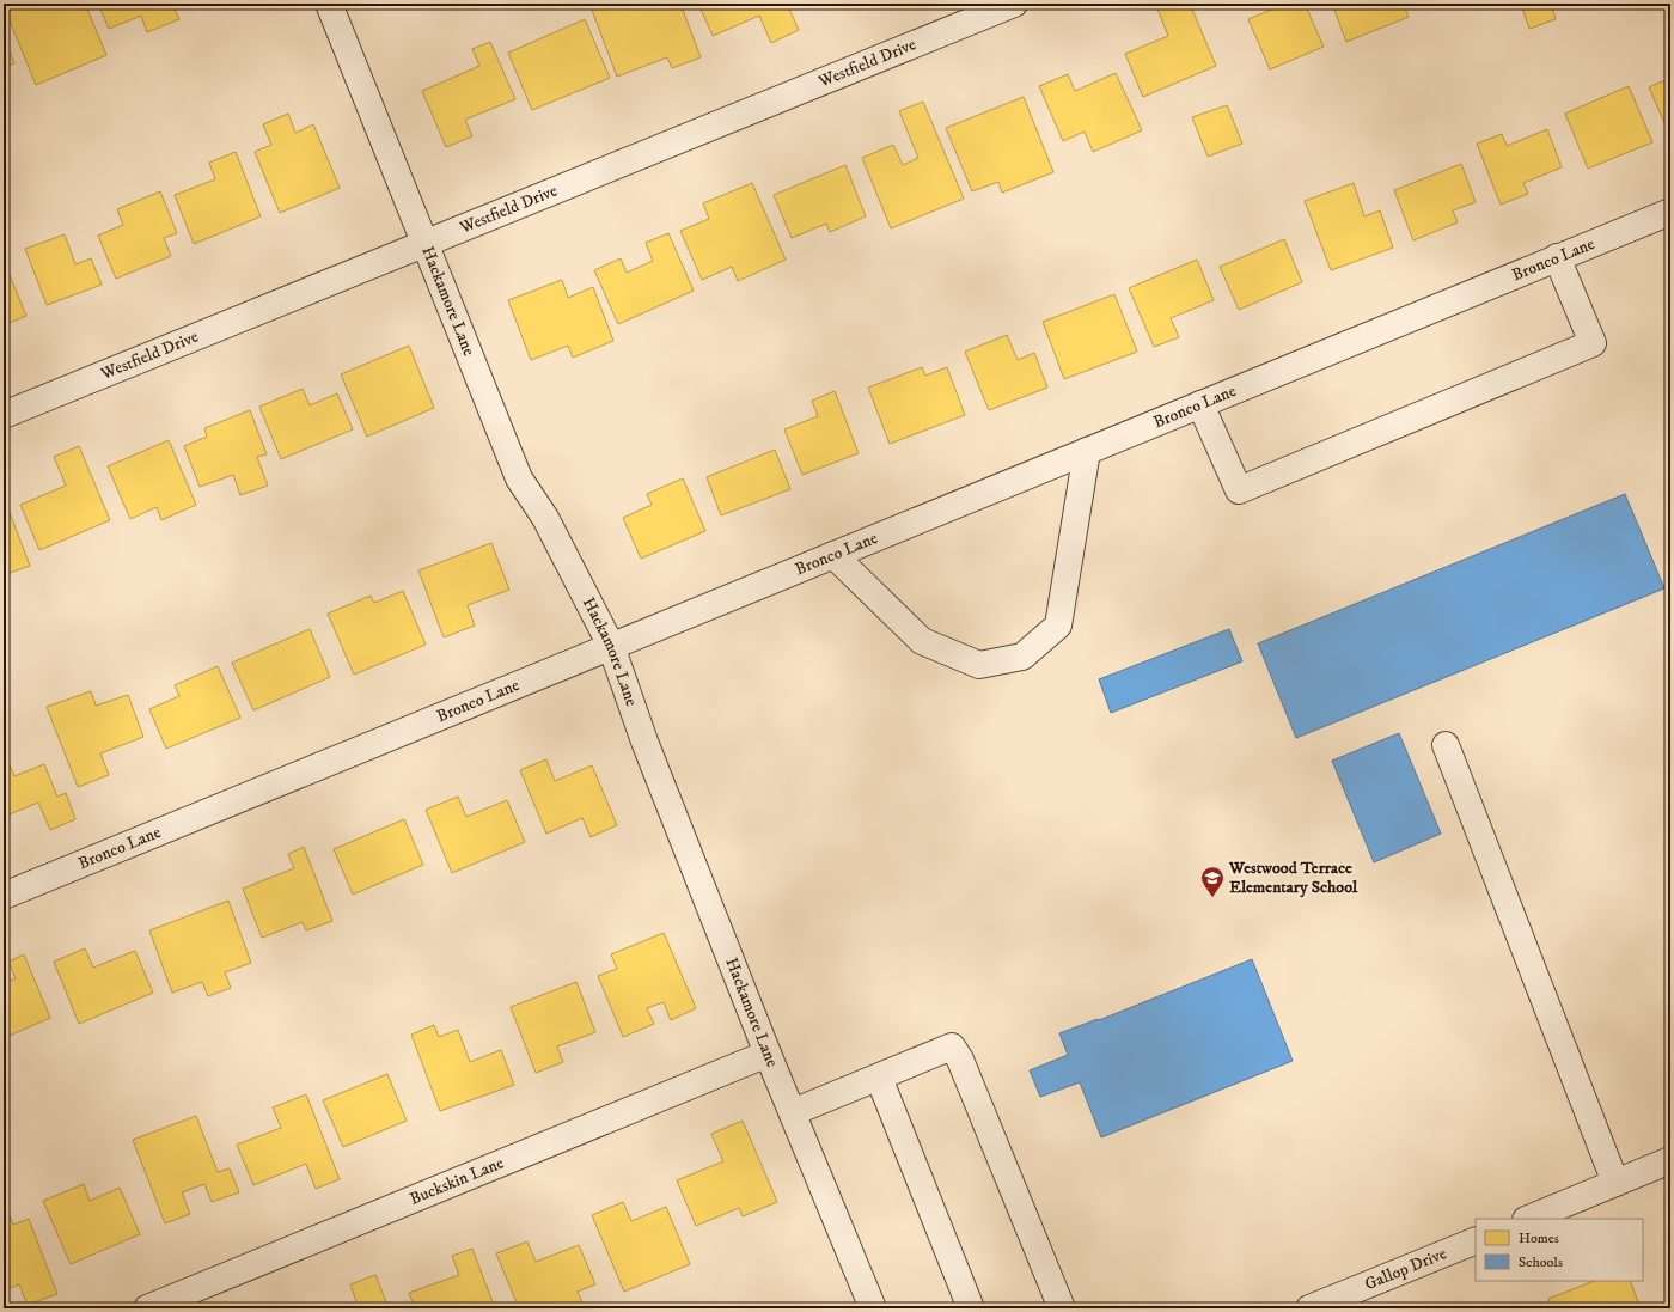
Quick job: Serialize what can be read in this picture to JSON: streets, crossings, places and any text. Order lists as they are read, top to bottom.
{
  "streets": {
    "street": [
      "Westfield Drive",
      "Bronco Lane",
      "Hackamore Lane",
      "Buckskin Lane",
      "Gallop Drive"
    ]
  },
  "crossings": [
    ["Westfield Drive", "Hackamore Lane"],
    ["Bronco Lane", "Hackamore Lane"],
    ["Hackamore Lane", "Buckskin Lane"]
  ],
  "places": {
    "school or university": ["Westwood Terrace Elementary School"]
  },
  "legend": ["Homes", "Schools"]
}
